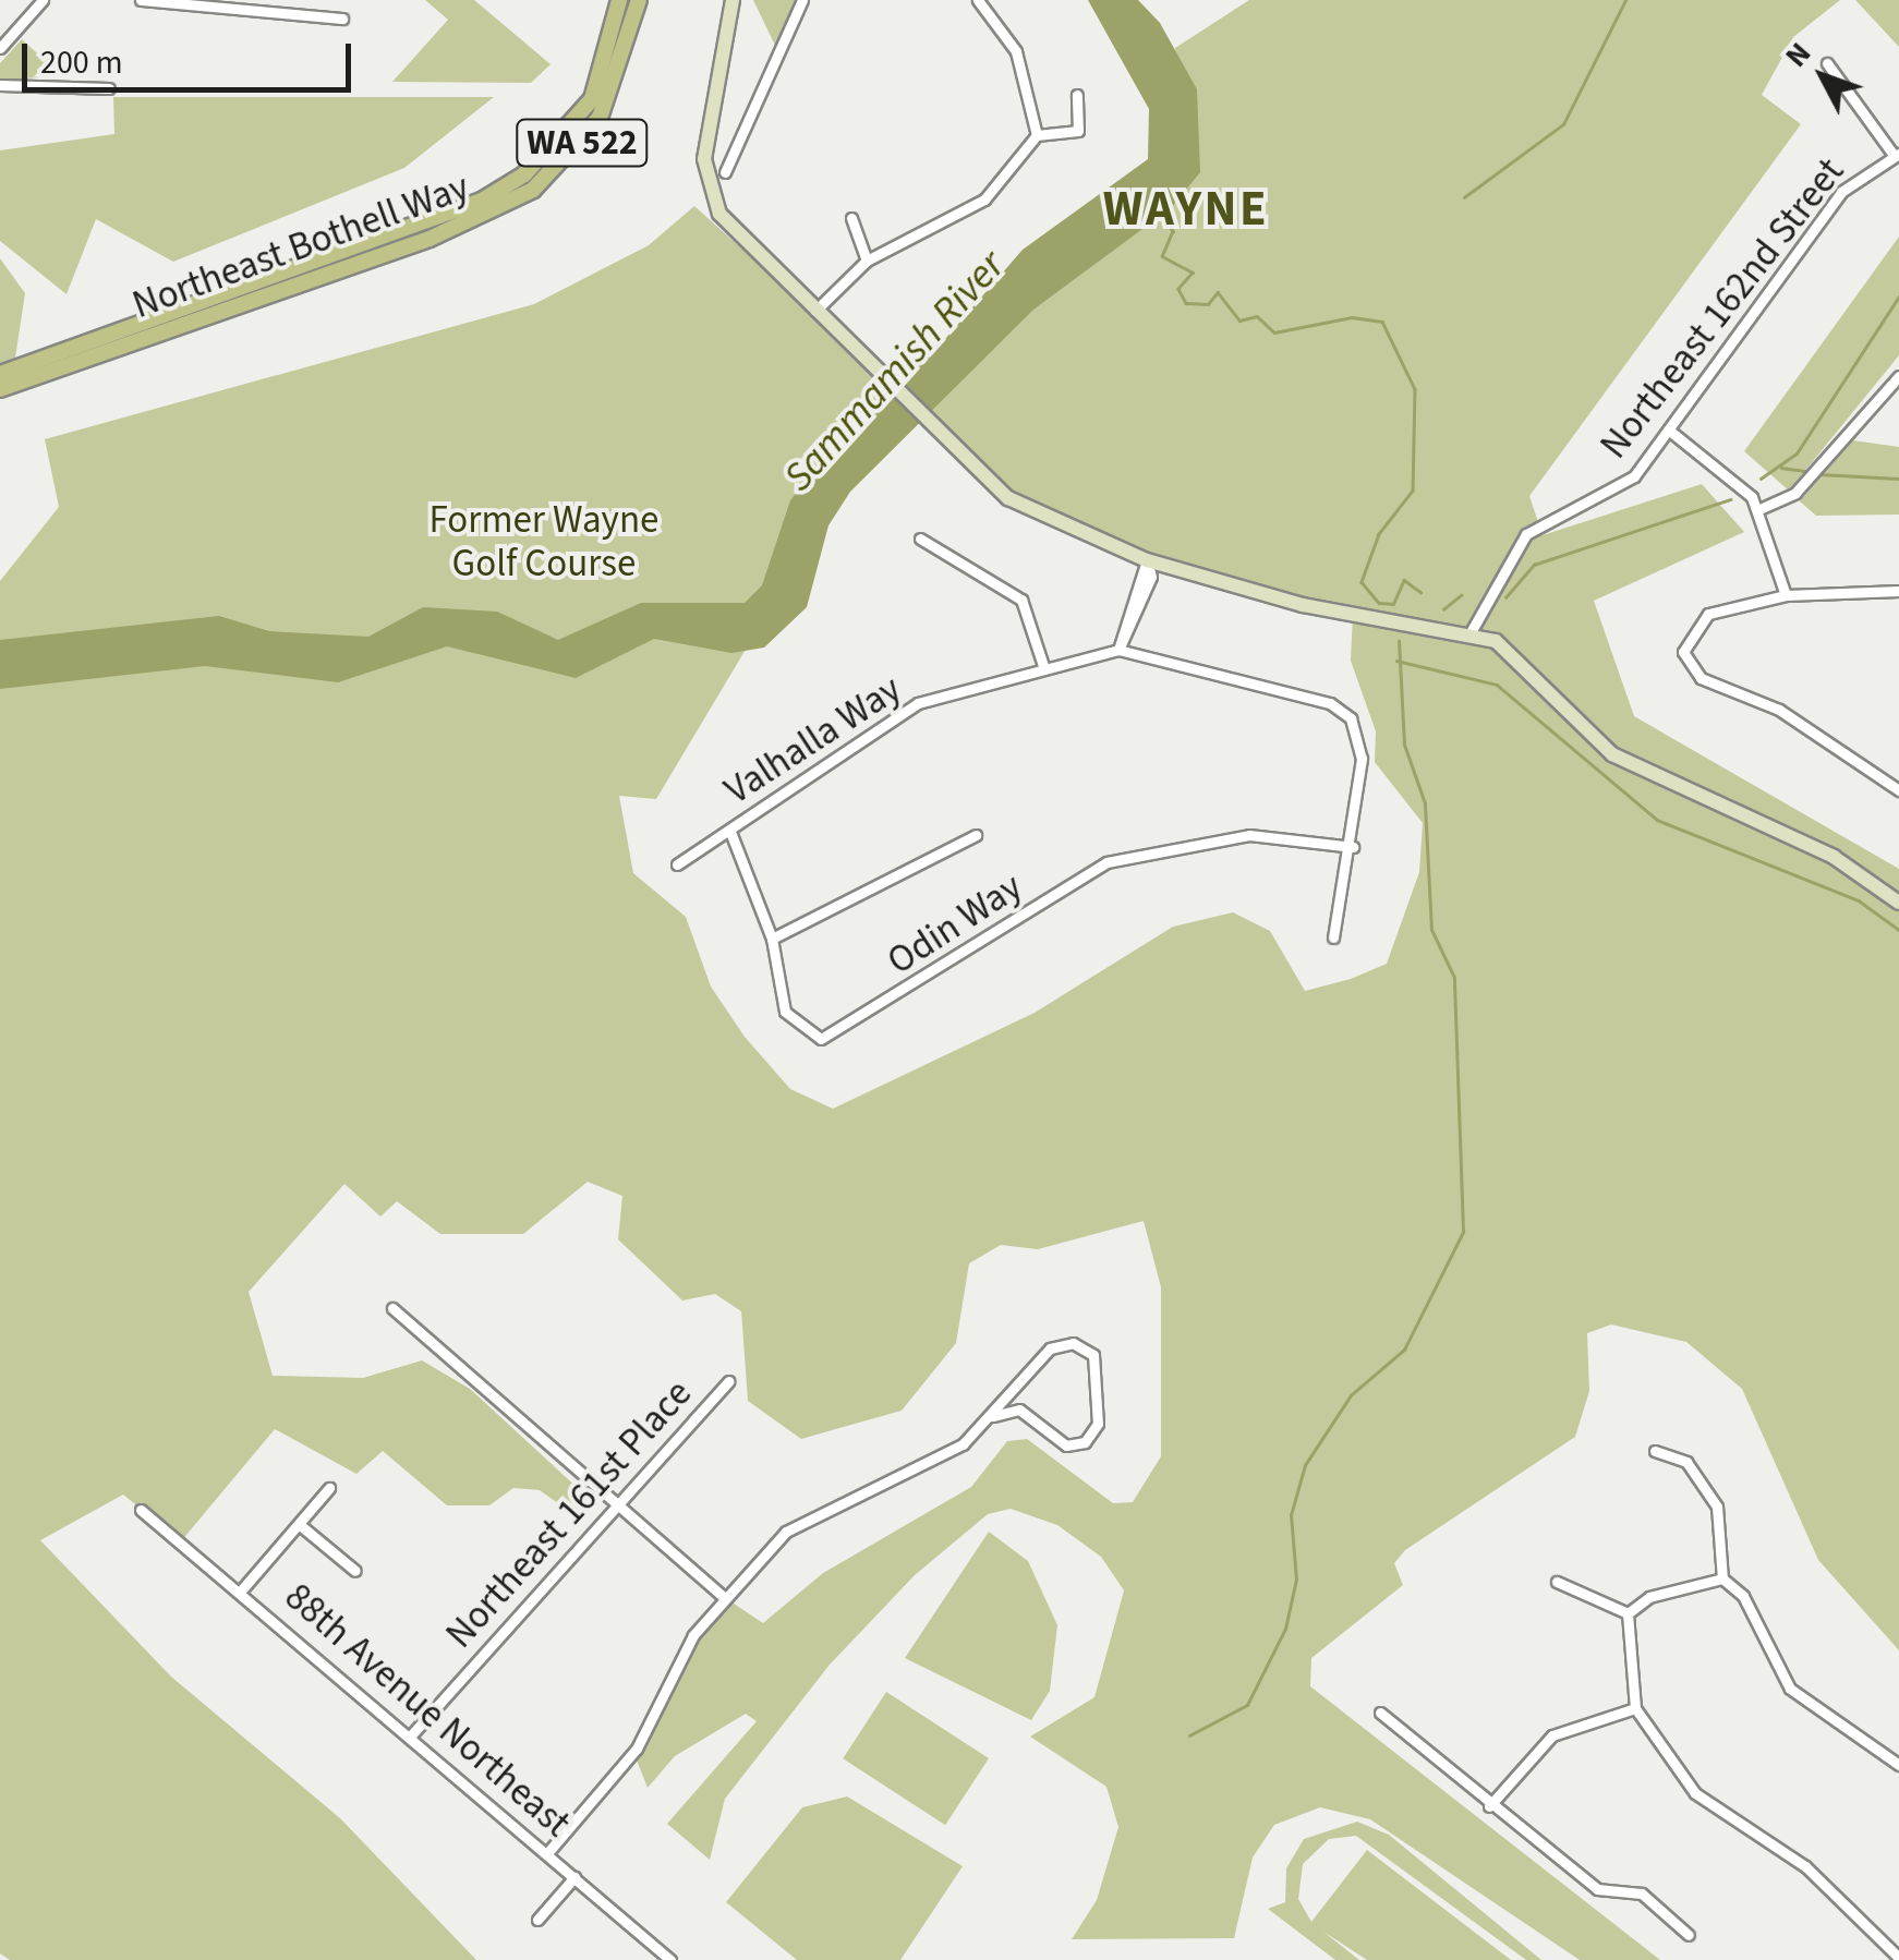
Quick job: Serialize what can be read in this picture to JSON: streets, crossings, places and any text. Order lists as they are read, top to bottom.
{
  "streets": {
    "main road": ["WA 522", "Northeast Bothell Way"],
    "street": [
      "Northeast 162nd Street",
      "Valhalla Way",
      "Odin Way",
      "Northeast 161st Place",
      "88th Avenue Northeast"
    ]
  },
  "crossings": [
    ["Valhalla Way", "Odin Way"],
    ["Northeast 161st Place", "88th Avenue Northeast"]
  ],
  "districts": ["WAYNE"],
  "water": ["Sammamish River"],
  "parks": ["Former Wayne Golf Course"],
  "scale_bar": "200 m",
  "north": "top left"
}
